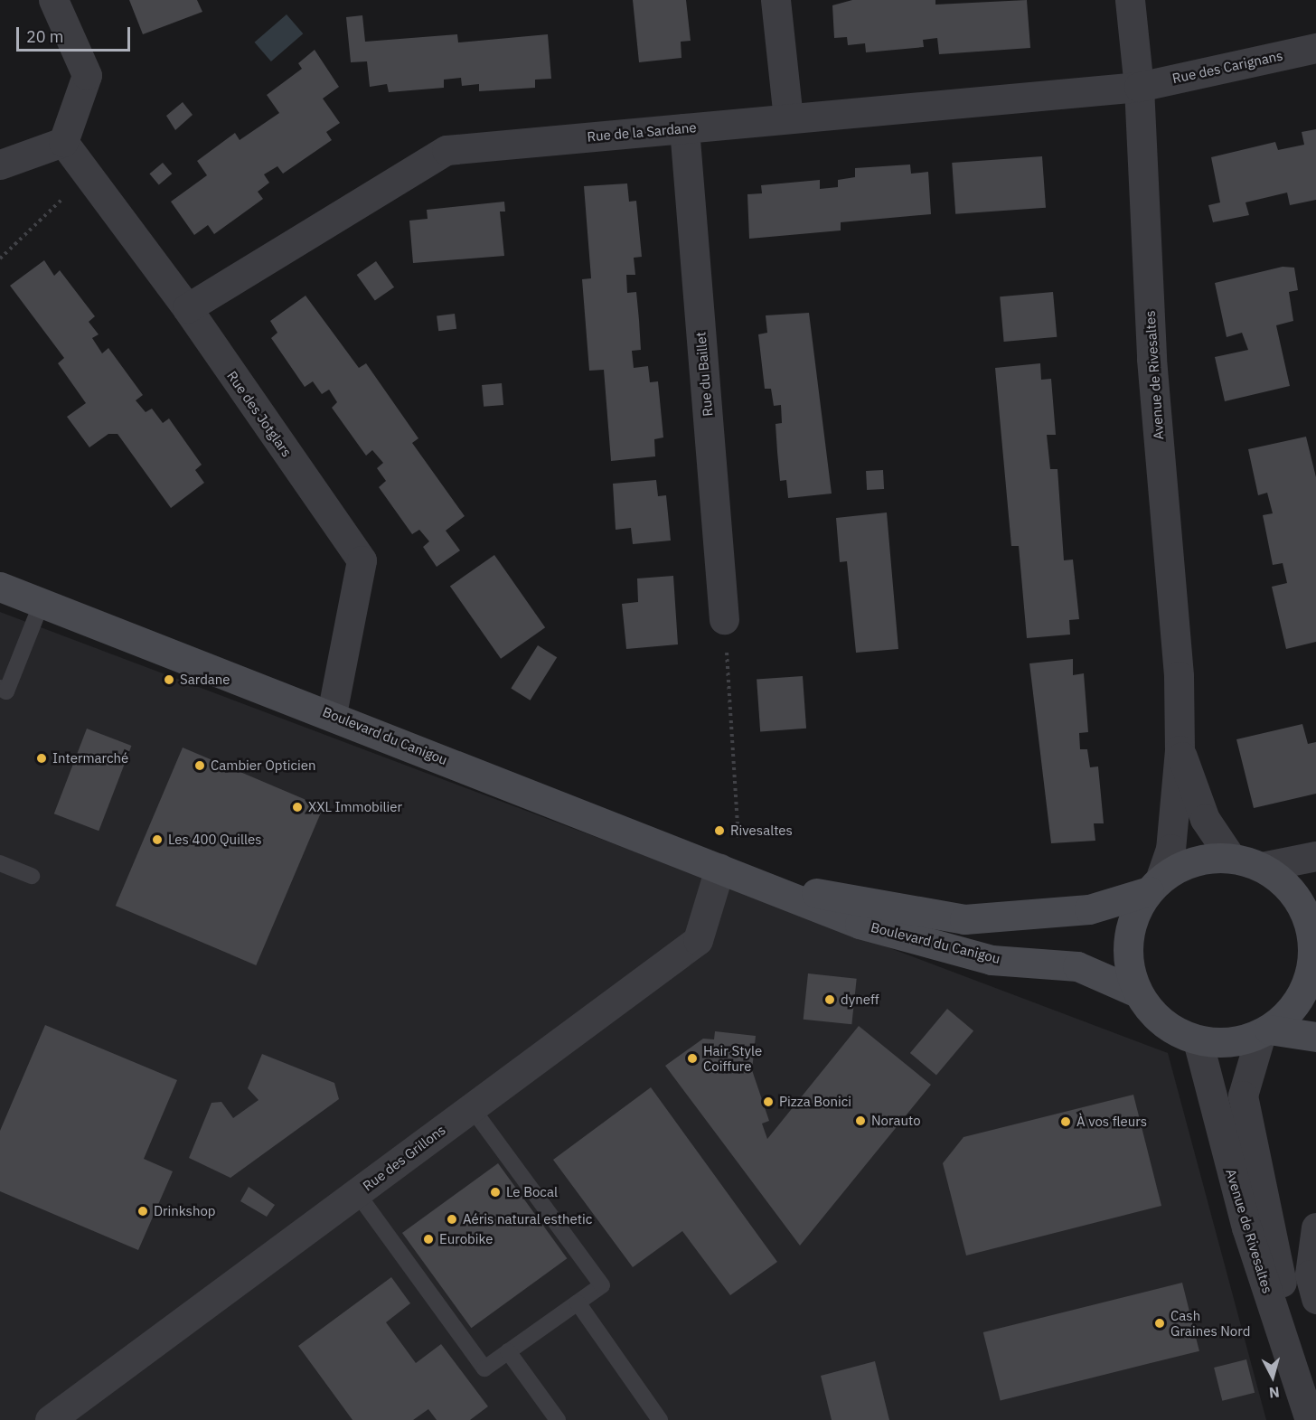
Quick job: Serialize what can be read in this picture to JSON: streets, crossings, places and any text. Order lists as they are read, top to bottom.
{
  "streets": {
    "street": [
      "Rue des Carignans",
      "Rue de la Sardane",
      "Rue du Baillet",
      "Avenue de Rivesaltes",
      "Rue des Jotglars",
      "Boulevard du Canigou",
      "Rue des Grillons"
    ]
  },
  "crossings": [
    ["Rue des Carignans", "Rue de la Sardane"],
    ["Rue des Carignans", "Avenue de Rivesaltes"],
    ["Rue de la Sardane", "Rue du Baillet"],
    ["Rue de la Sardane", "Avenue de Rivesaltes"],
    ["Rue de la Sardane", "Rue des Jotglars"],
    ["Avenue de Rivesaltes", "Boulevard du Canigou"],
    ["Rue des Jotglars", "Boulevard du Canigou"],
    ["Boulevard du Canigou", "Rue des Grillons"]
  ],
  "places": [
    "Sardane",
    "Intermarché",
    "Cambier Opticien",
    "XXL Immobilier",
    "Rivesaltes",
    "Les 400 Quilles",
    "dyneff",
    "Hair Style Coiffure",
    "Pizza Bonici",
    "Norauto",
    "À vos fleurs",
    "Le Bocal",
    "Drinkshop",
    "Aéris natural esthetic",
    "Eurobike",
    "Cash Graines Nord"
  ],
  "scale_bar": "20 m",
  "north": "bottom"
}
